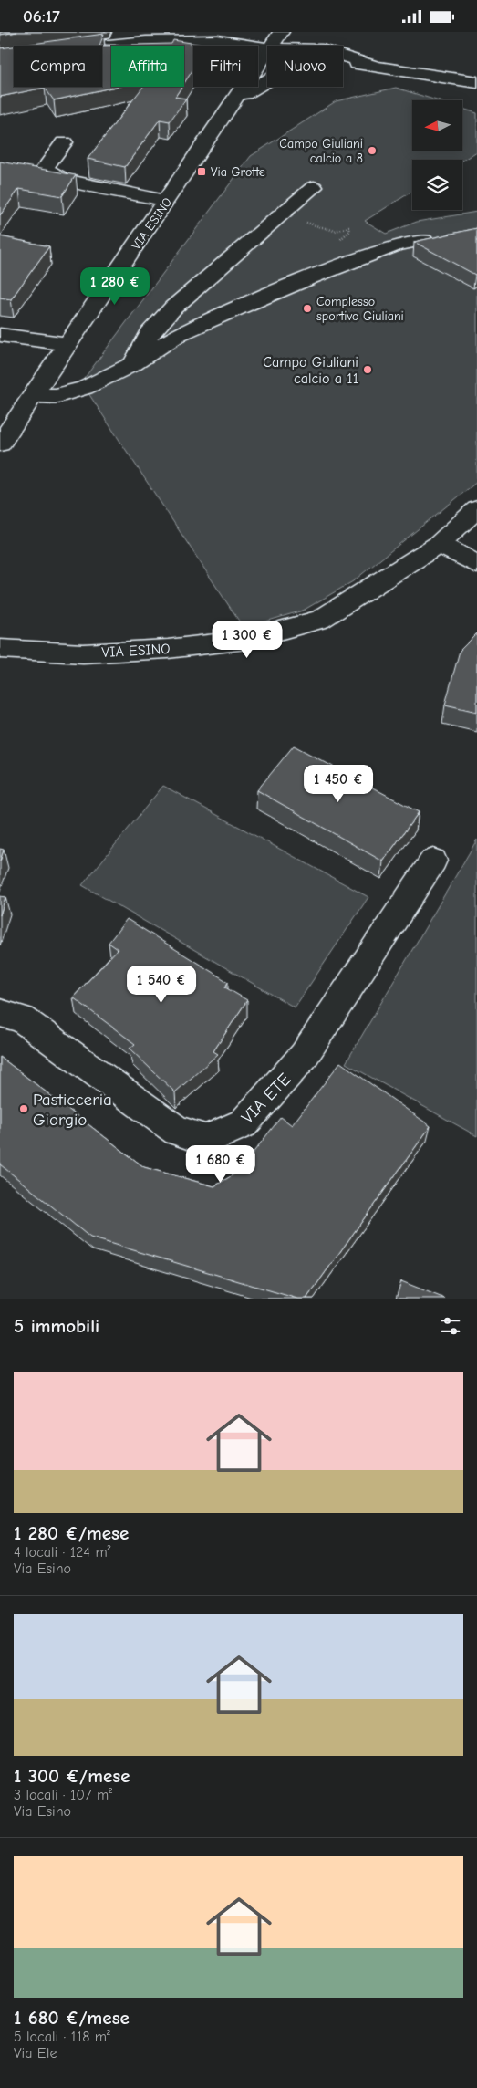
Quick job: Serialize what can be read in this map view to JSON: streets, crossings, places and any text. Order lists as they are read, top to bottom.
{
  "streets": {
    "street": ["VIA ESINO", "VIA ETE"]
  },
  "places": {
    "other": [
      "Campo Giuliani calcio a 8",
      "Complesso sportivo Giuliani",
      "Campo Giuliani calcio a 11",
      "Pasticceria Giorgio"
    ],
    "transit": ["Via Grotte"]
  },
  "north": "left",
  "page": {
    "status": "06:17",
    "chip": [
      "Compra",
      "Affitta",
      "Filtri",
      "Nuovo"
    ],
    "price": [
      "1 280 €",
      "1 300 €",
      "1 450 €",
      "1 540 €",
      "1 680 €"
    ],
    "heading": "5 immobili",
    "list": [
      {
        "name": "1 280 €/mese",
        "note": "4 locali · 124 m² · Via Esino"
      },
      {
        "name": "1 300 €/mese",
        "note": "3 locali · 107 m² · Via Esino"
      },
      {
        "name": "1 680 €/mese",
        "note": "5 locali · 118 m² · Via Ete"
      }
    ]
  }
}
